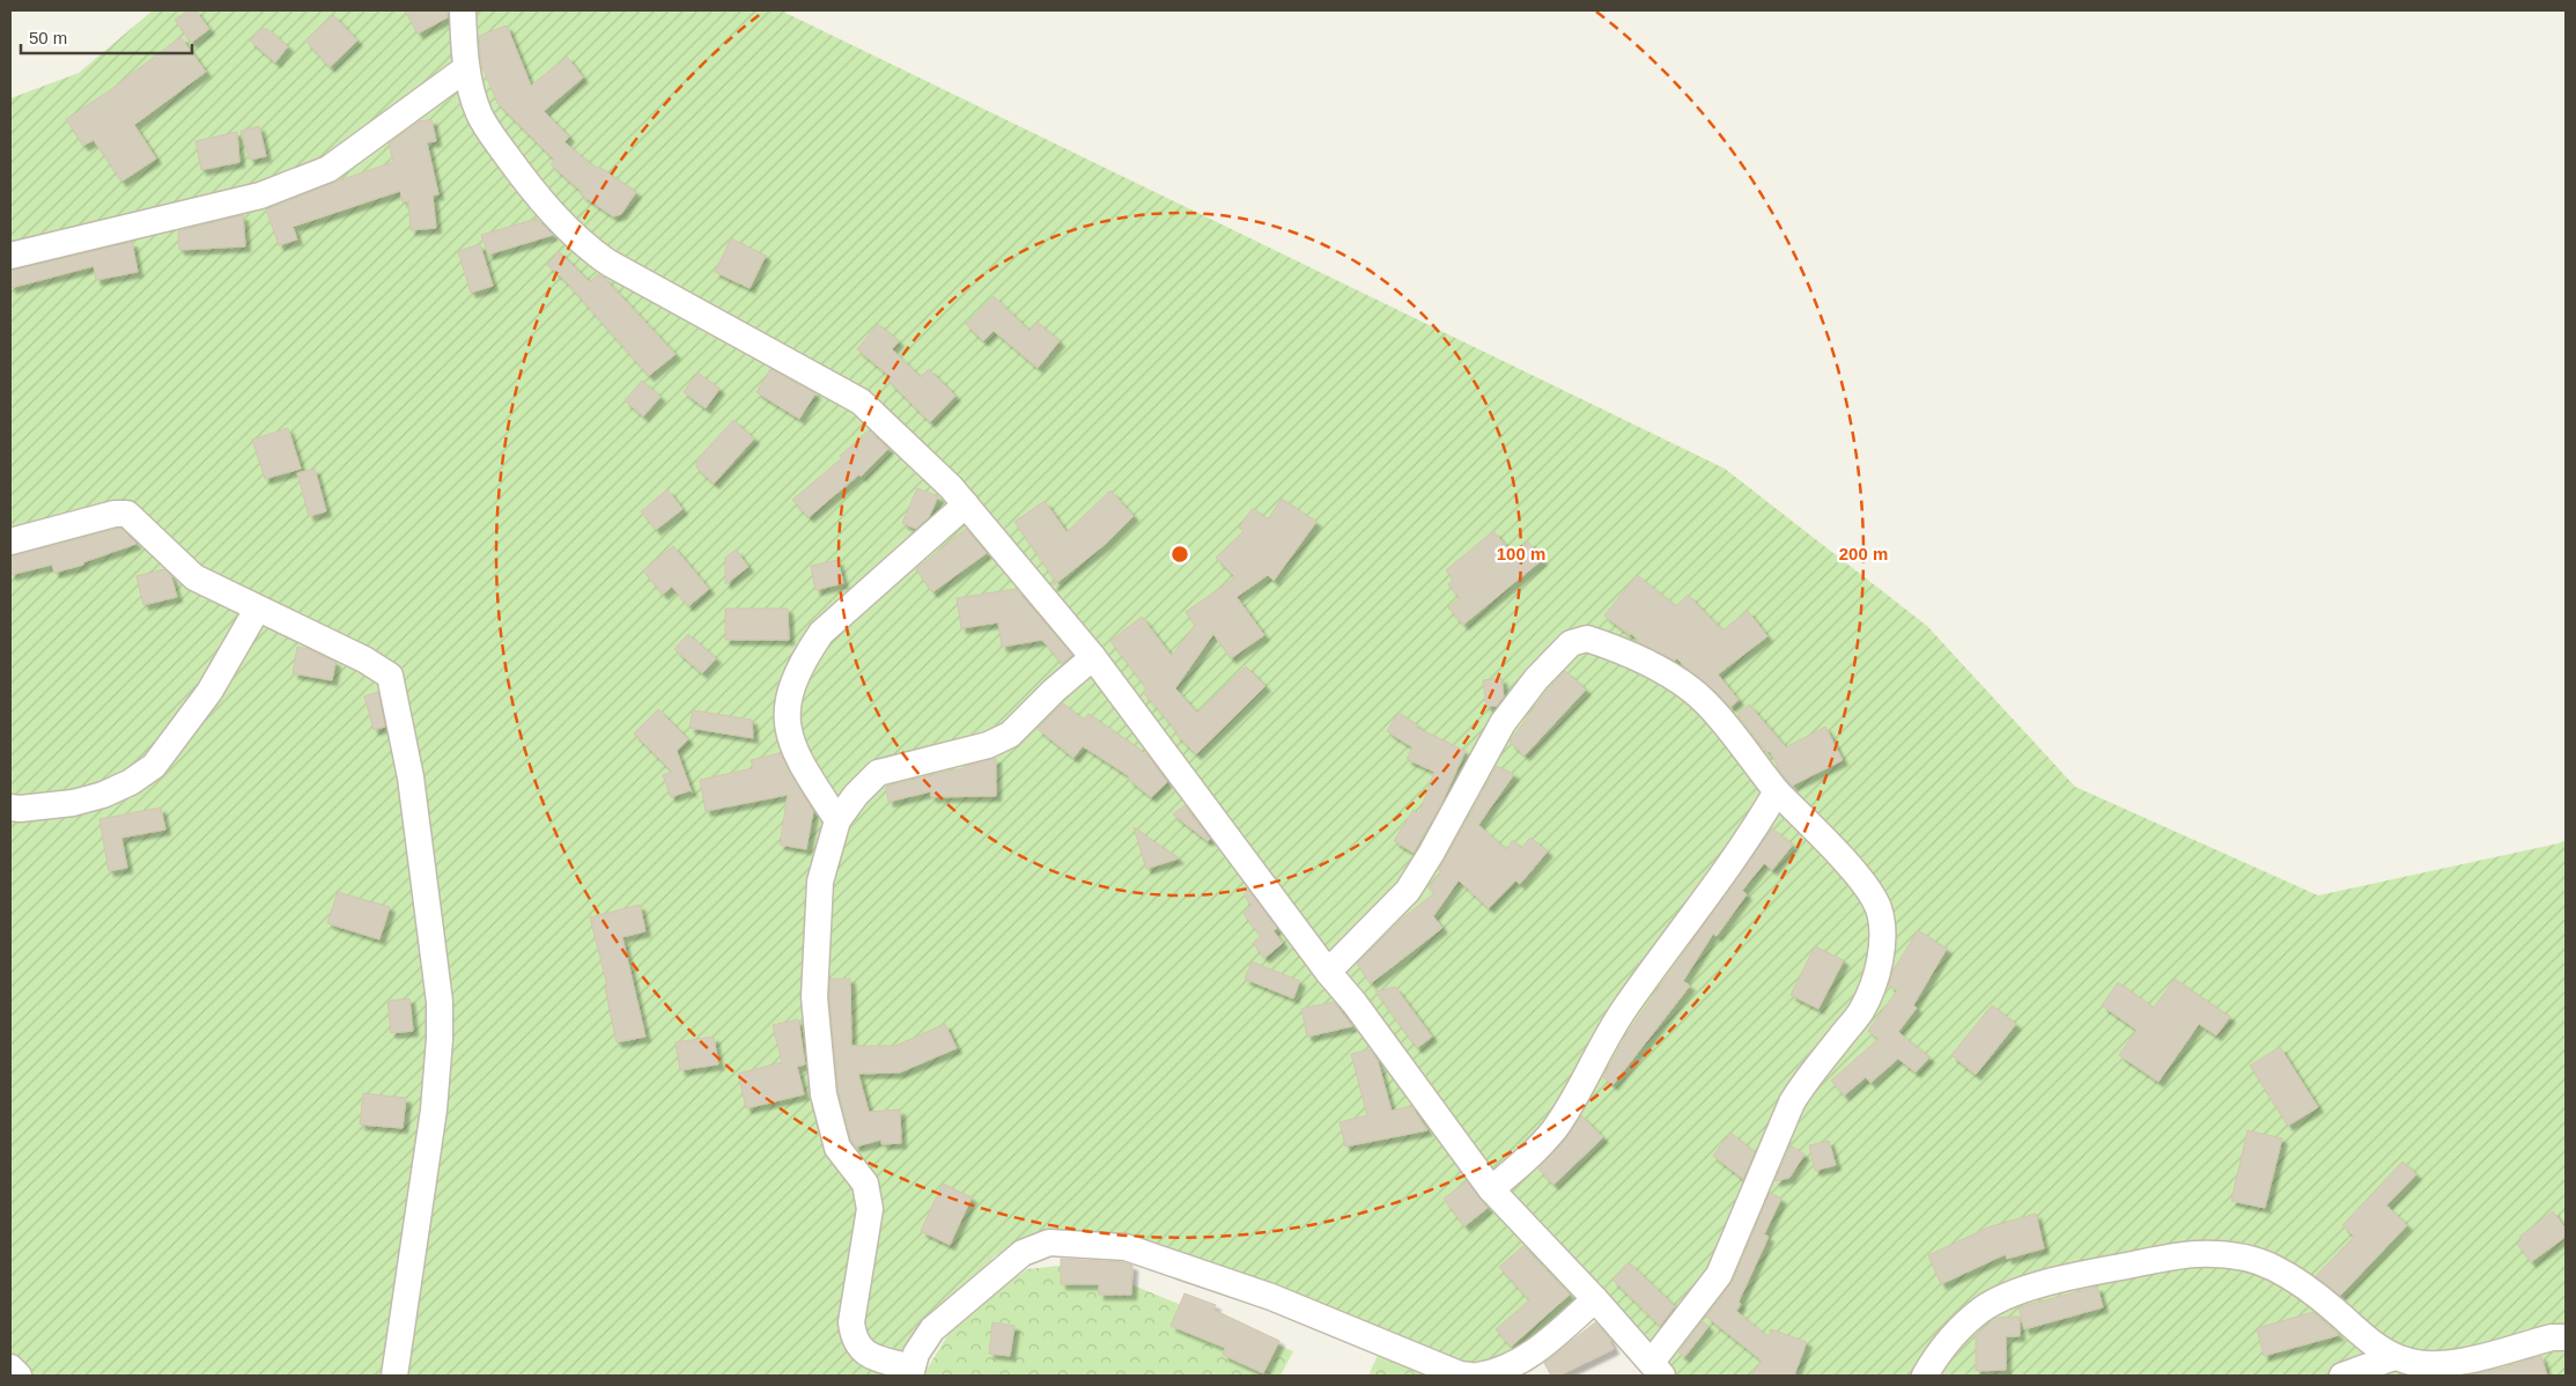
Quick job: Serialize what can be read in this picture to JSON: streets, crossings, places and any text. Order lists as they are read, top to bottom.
{
  "scale_bar": "50 m",
  "rings": ["100 m", "200 m"]
}
